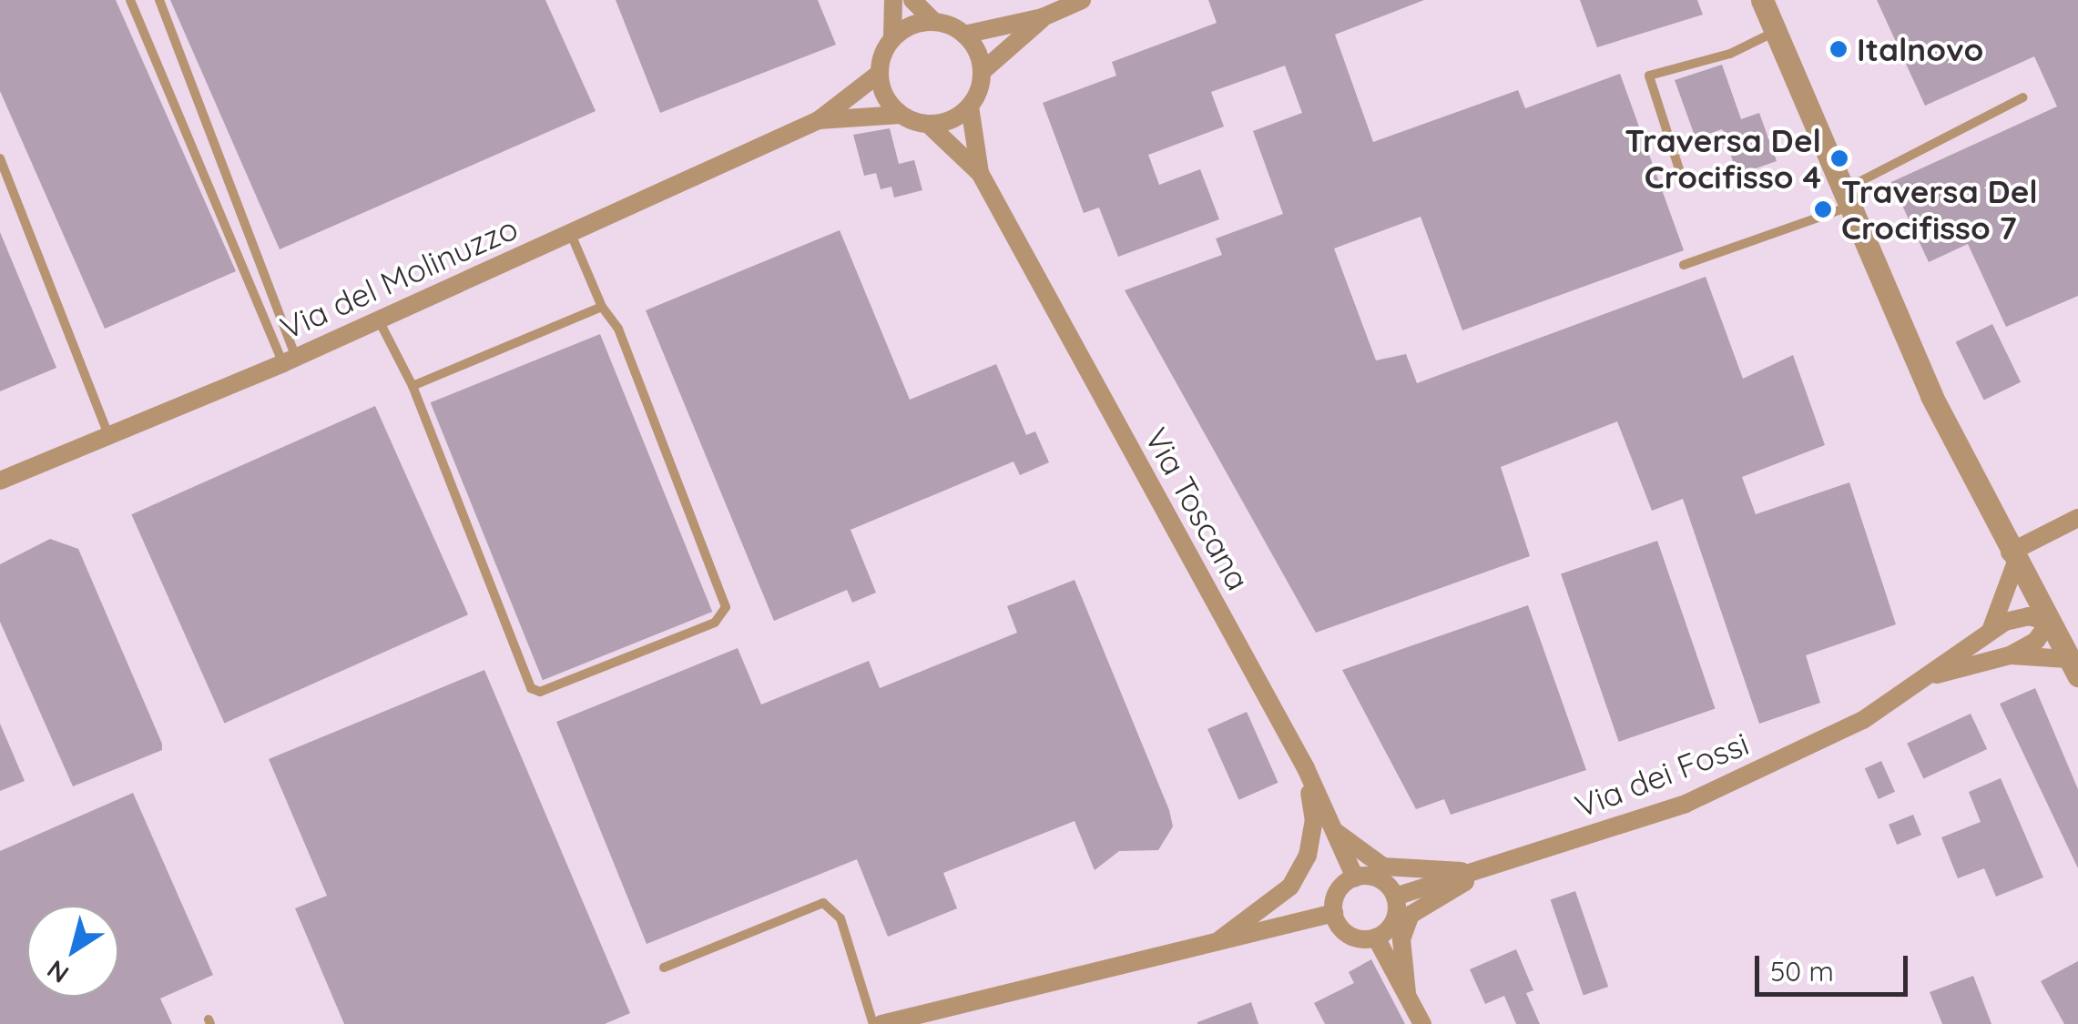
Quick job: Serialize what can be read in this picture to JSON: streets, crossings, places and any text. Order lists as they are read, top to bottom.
{
  "streets": {
    "street": ["Via del Molinuzzo", "Via Toscana", "Via dei Fossi"]
  },
  "crossings": [
    ["Via del Molinuzzo", "Via Toscana"],
    ["Via Toscana", "Via dei Fossi"]
  ],
  "places": ["Italnovo", "Traversa Del Crocifisso 4", "Traversa Del Crocifisso 7"],
  "scale_bar": "50 m",
  "north": "bottom left"
}
